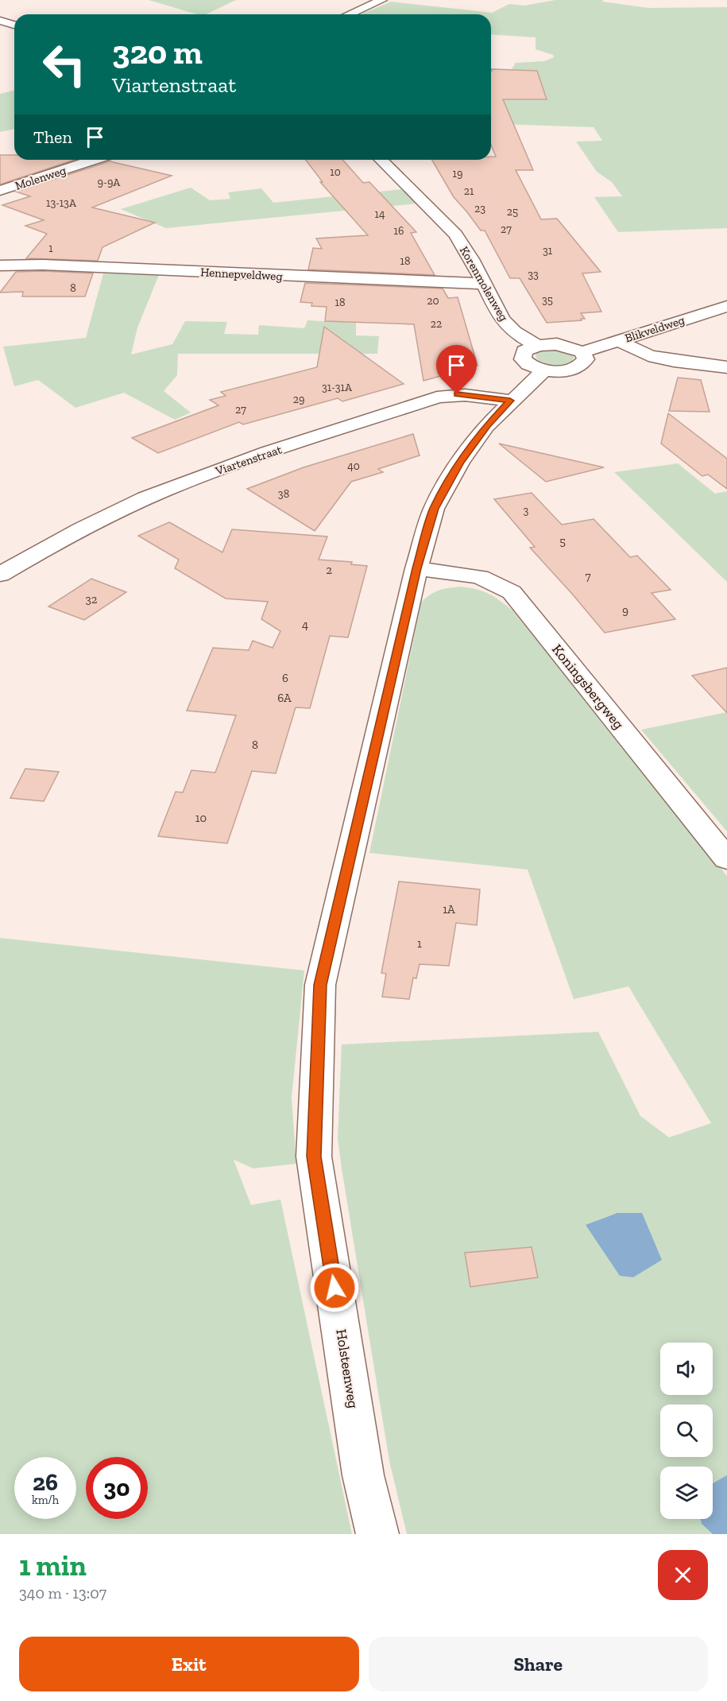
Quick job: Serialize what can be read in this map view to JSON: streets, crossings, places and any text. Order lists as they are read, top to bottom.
{
  "streets": {
    "street": [
      "Molenweg",
      "Hennepveldweg",
      "Korenmolenweg",
      "Blikveldweg",
      "Viartenstraat",
      "Koningsbergweg",
      "Holsteenweg"
    ]
  },
  "crossings": [
    ["Hennepveldweg", "Korenmolenweg"],
    ["Viartenstraat", "Holsteenweg"],
    ["Koningsbergweg", "Holsteenweg"]
  ],
  "house_numbers": [
    "10",
    "19",
    "9-9A",
    "21",
    "13-13A",
    "23",
    "25",
    "14",
    "27",
    "16",
    "1",
    "31",
    "18",
    "33",
    "8",
    "35",
    "20",
    "18",
    "22",
    "31-31A",
    "29",
    "27",
    "40",
    "38",
    "3",
    "5",
    "2",
    "7",
    "32",
    "9",
    "4",
    "6",
    "6A",
    "8",
    "10",
    "1A",
    "1"
  ],
  "page": {
    "turn": ["320 m", "Viartenstraat"],
    "then": "Then",
    "speed": "26 km/h",
    "limit": "30",
    "heading": ["1 min", "340 m · 13:07"],
    "buttons": ["Exit", "Share"]
  }
}
